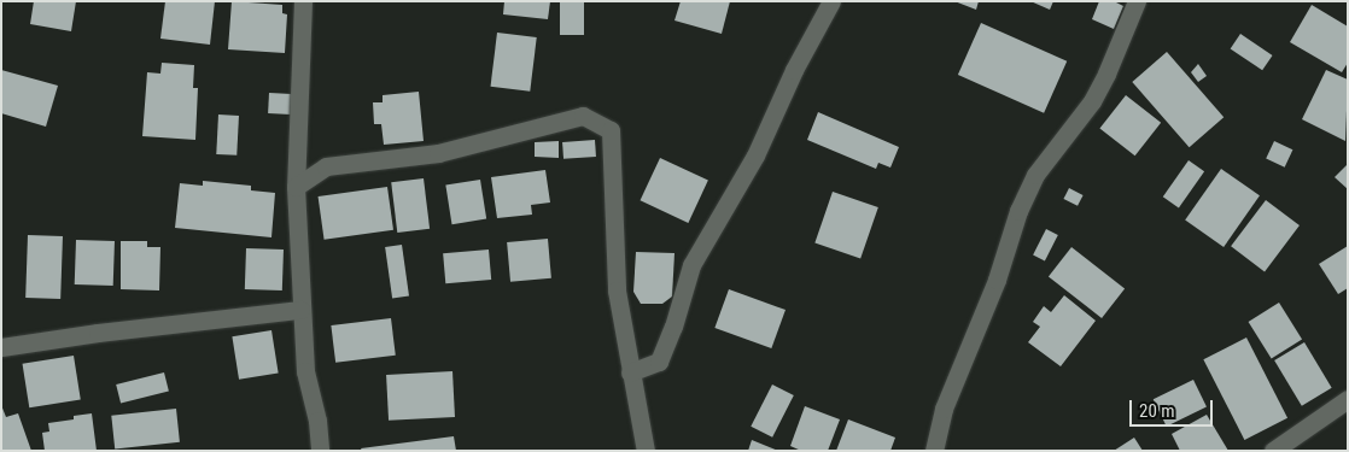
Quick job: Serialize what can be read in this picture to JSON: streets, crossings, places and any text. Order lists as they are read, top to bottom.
{
  "scale_bar": "20 m"
}
